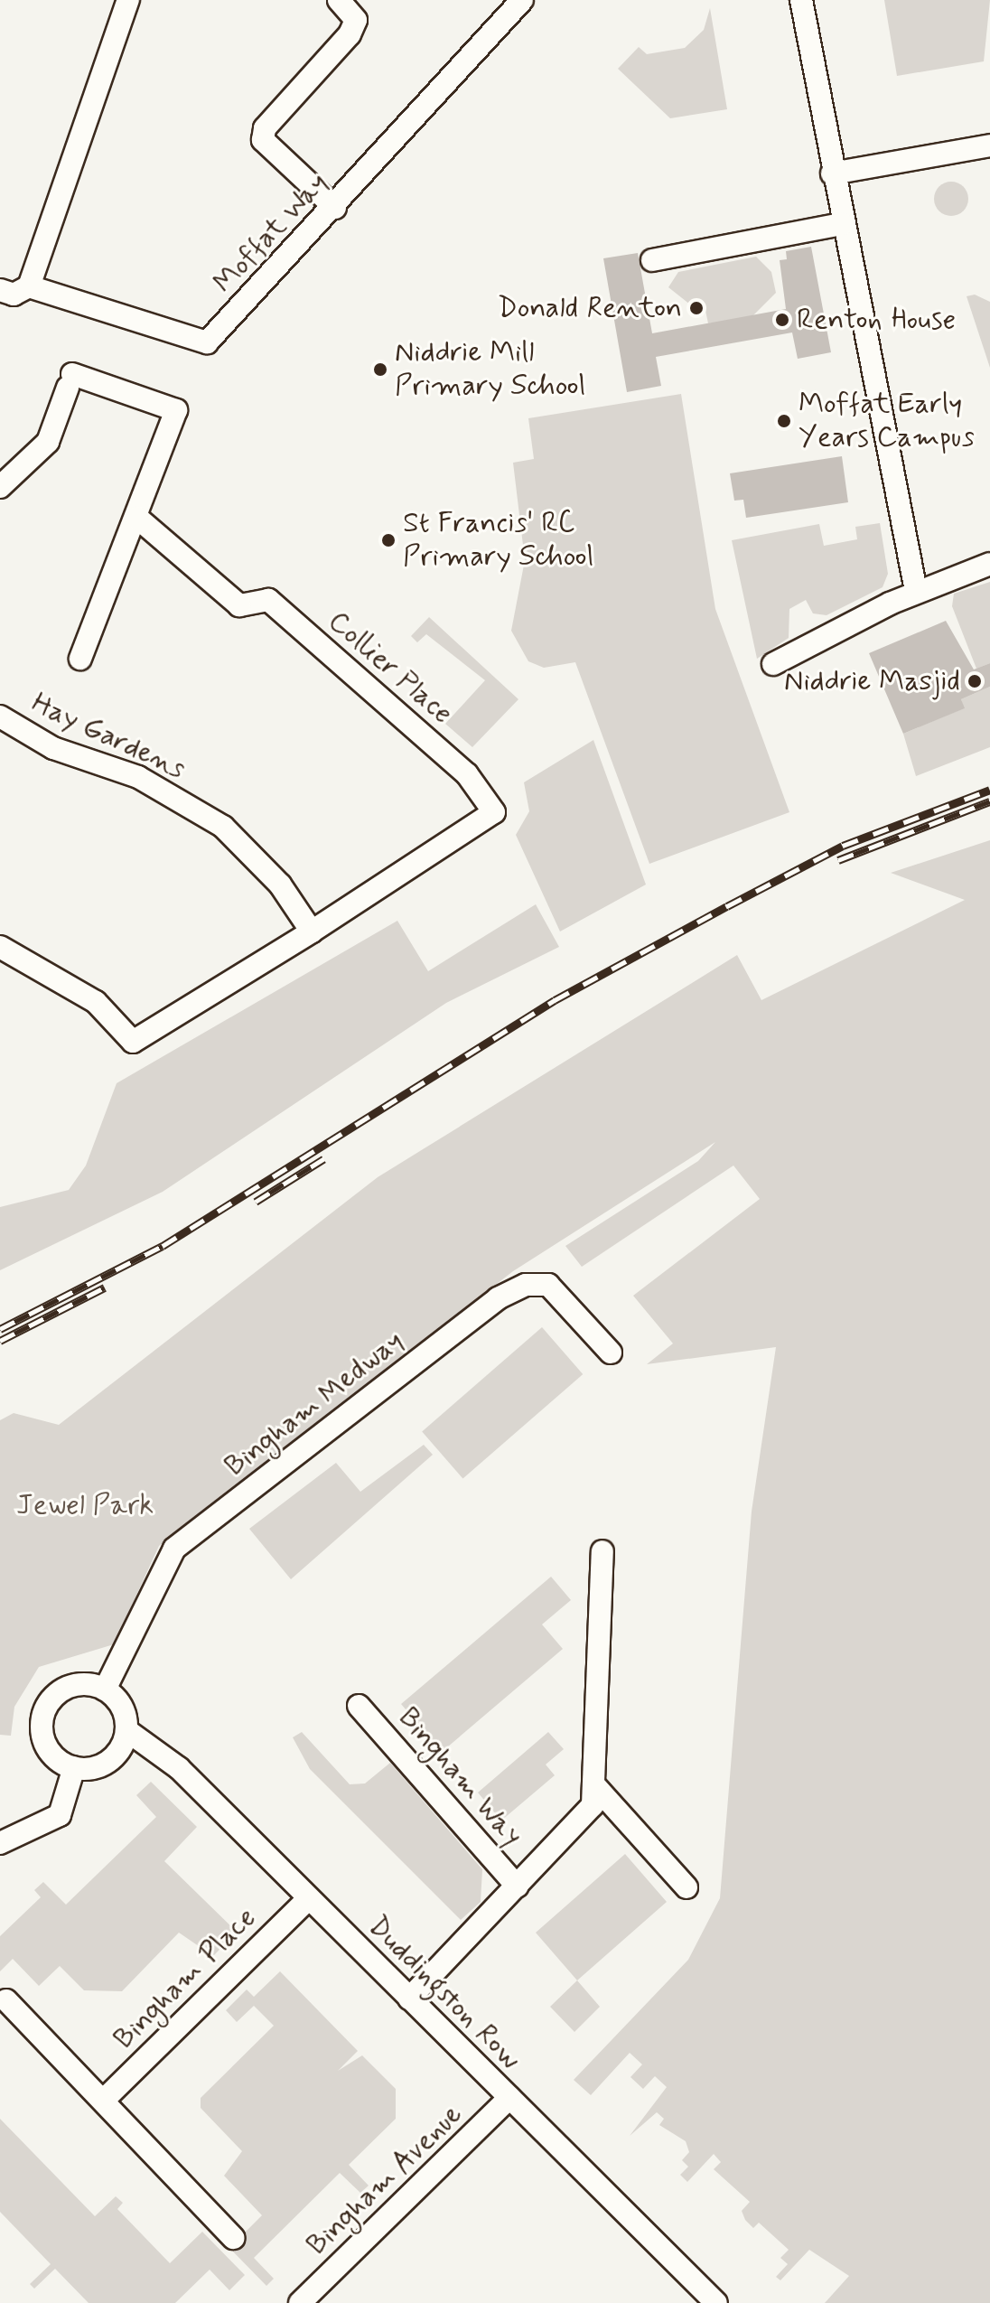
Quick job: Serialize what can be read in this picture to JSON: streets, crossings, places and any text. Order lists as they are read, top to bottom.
{
  "streets": {
    "street": [
      "Moffat Way",
      "Collier Place",
      "Hay Gardens",
      "Bingham Medway",
      "Bingham Way",
      "Bingham Place",
      "Duddingston Row",
      "Bingham Avenue"
    ]
  },
  "crossings": [
    ["Collier Place", "Hay Gardens"],
    ["Bingham Medway", "Duddingston Row"],
    ["Bingham Way", "Duddingston Row"],
    ["Bingham Place", "Duddingston Row"],
    ["Duddingston Row", "Bingham Avenue"]
  ],
  "parks": ["Jewel Park"],
  "places": [
    "Donald Renton",
    "Renton House",
    "Niddrie Mill Primary School",
    "Moffat Early Years Campus",
    "St Francis' RC Primary School",
    "Niddrie Masjid"
  ]
}
